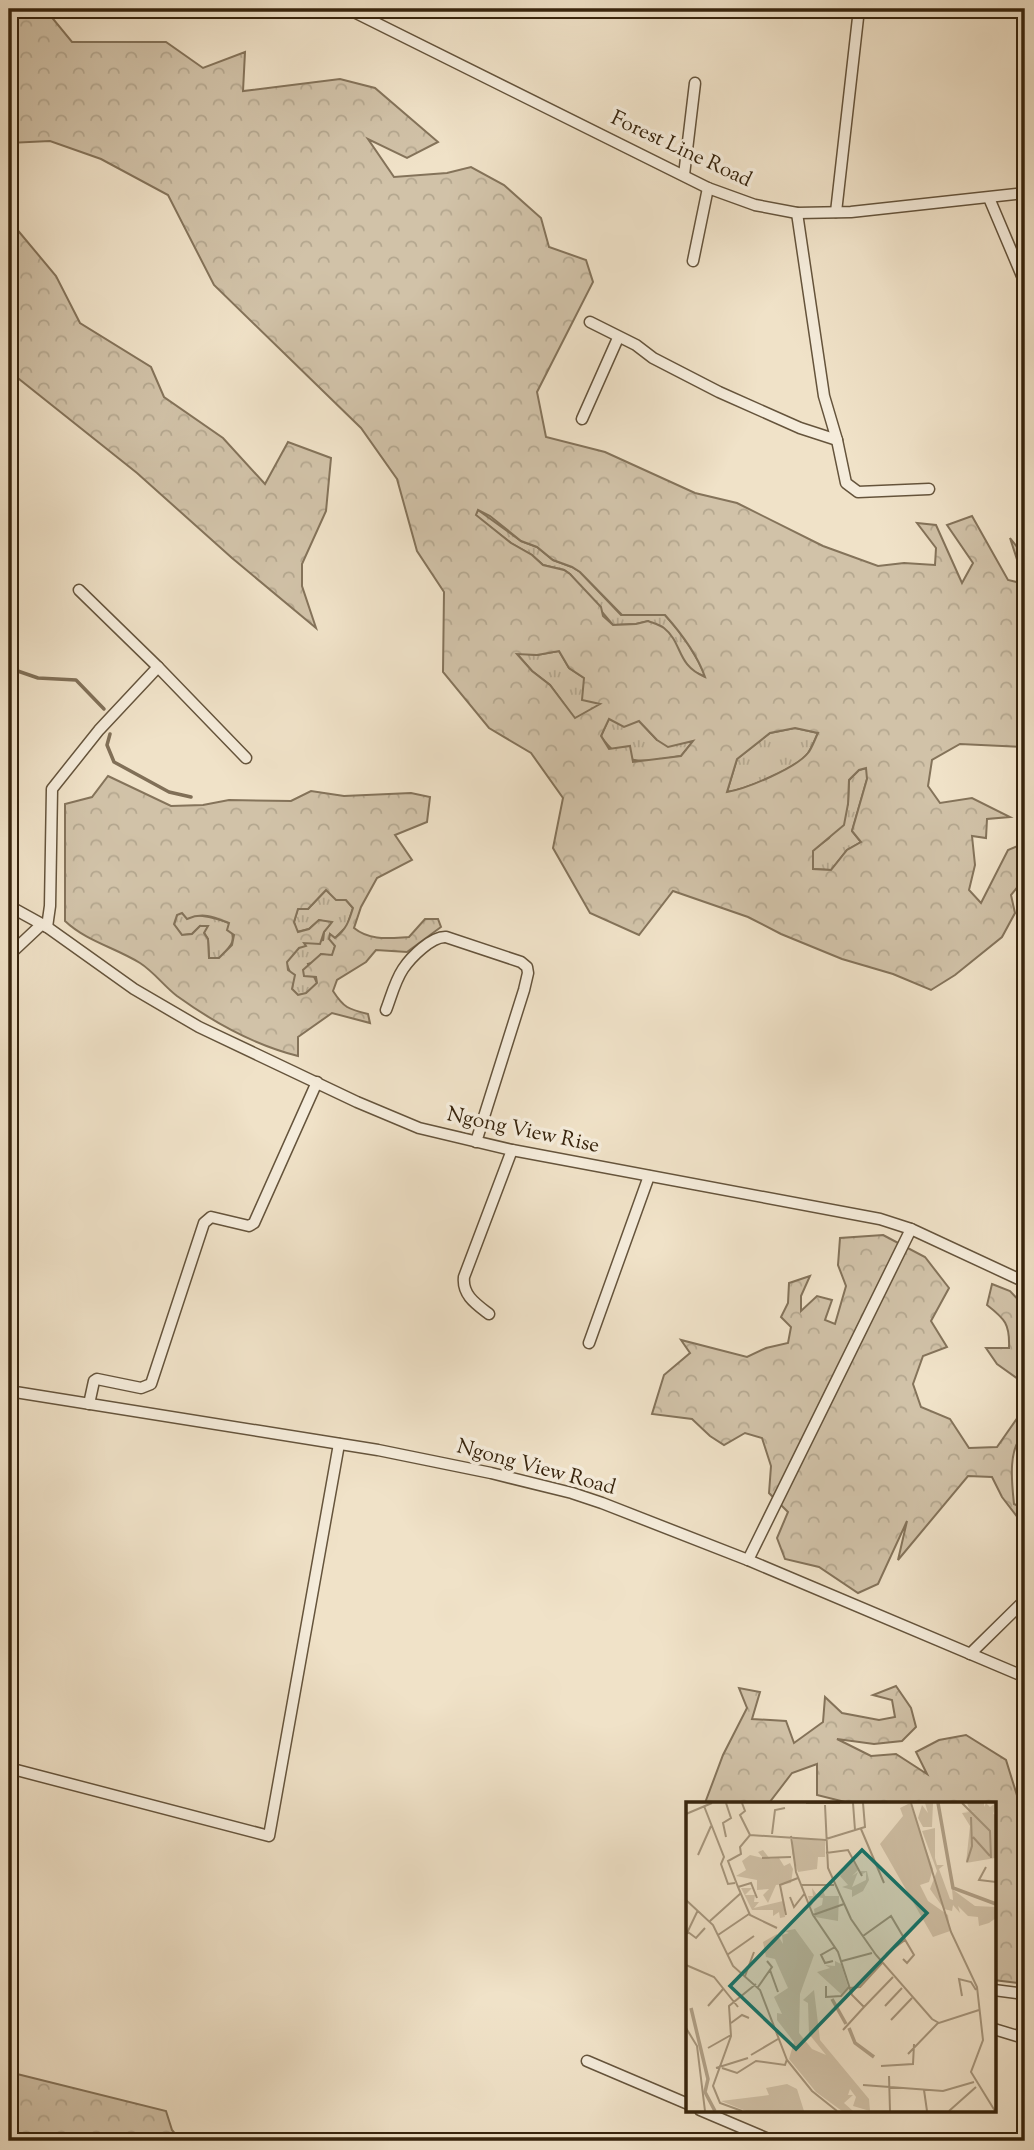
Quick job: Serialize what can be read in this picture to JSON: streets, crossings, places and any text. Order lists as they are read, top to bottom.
{
  "streets": {
    "street": ["Forest Line Road", "Ngong View Rise", "Ngong View Road"]
  }
}
